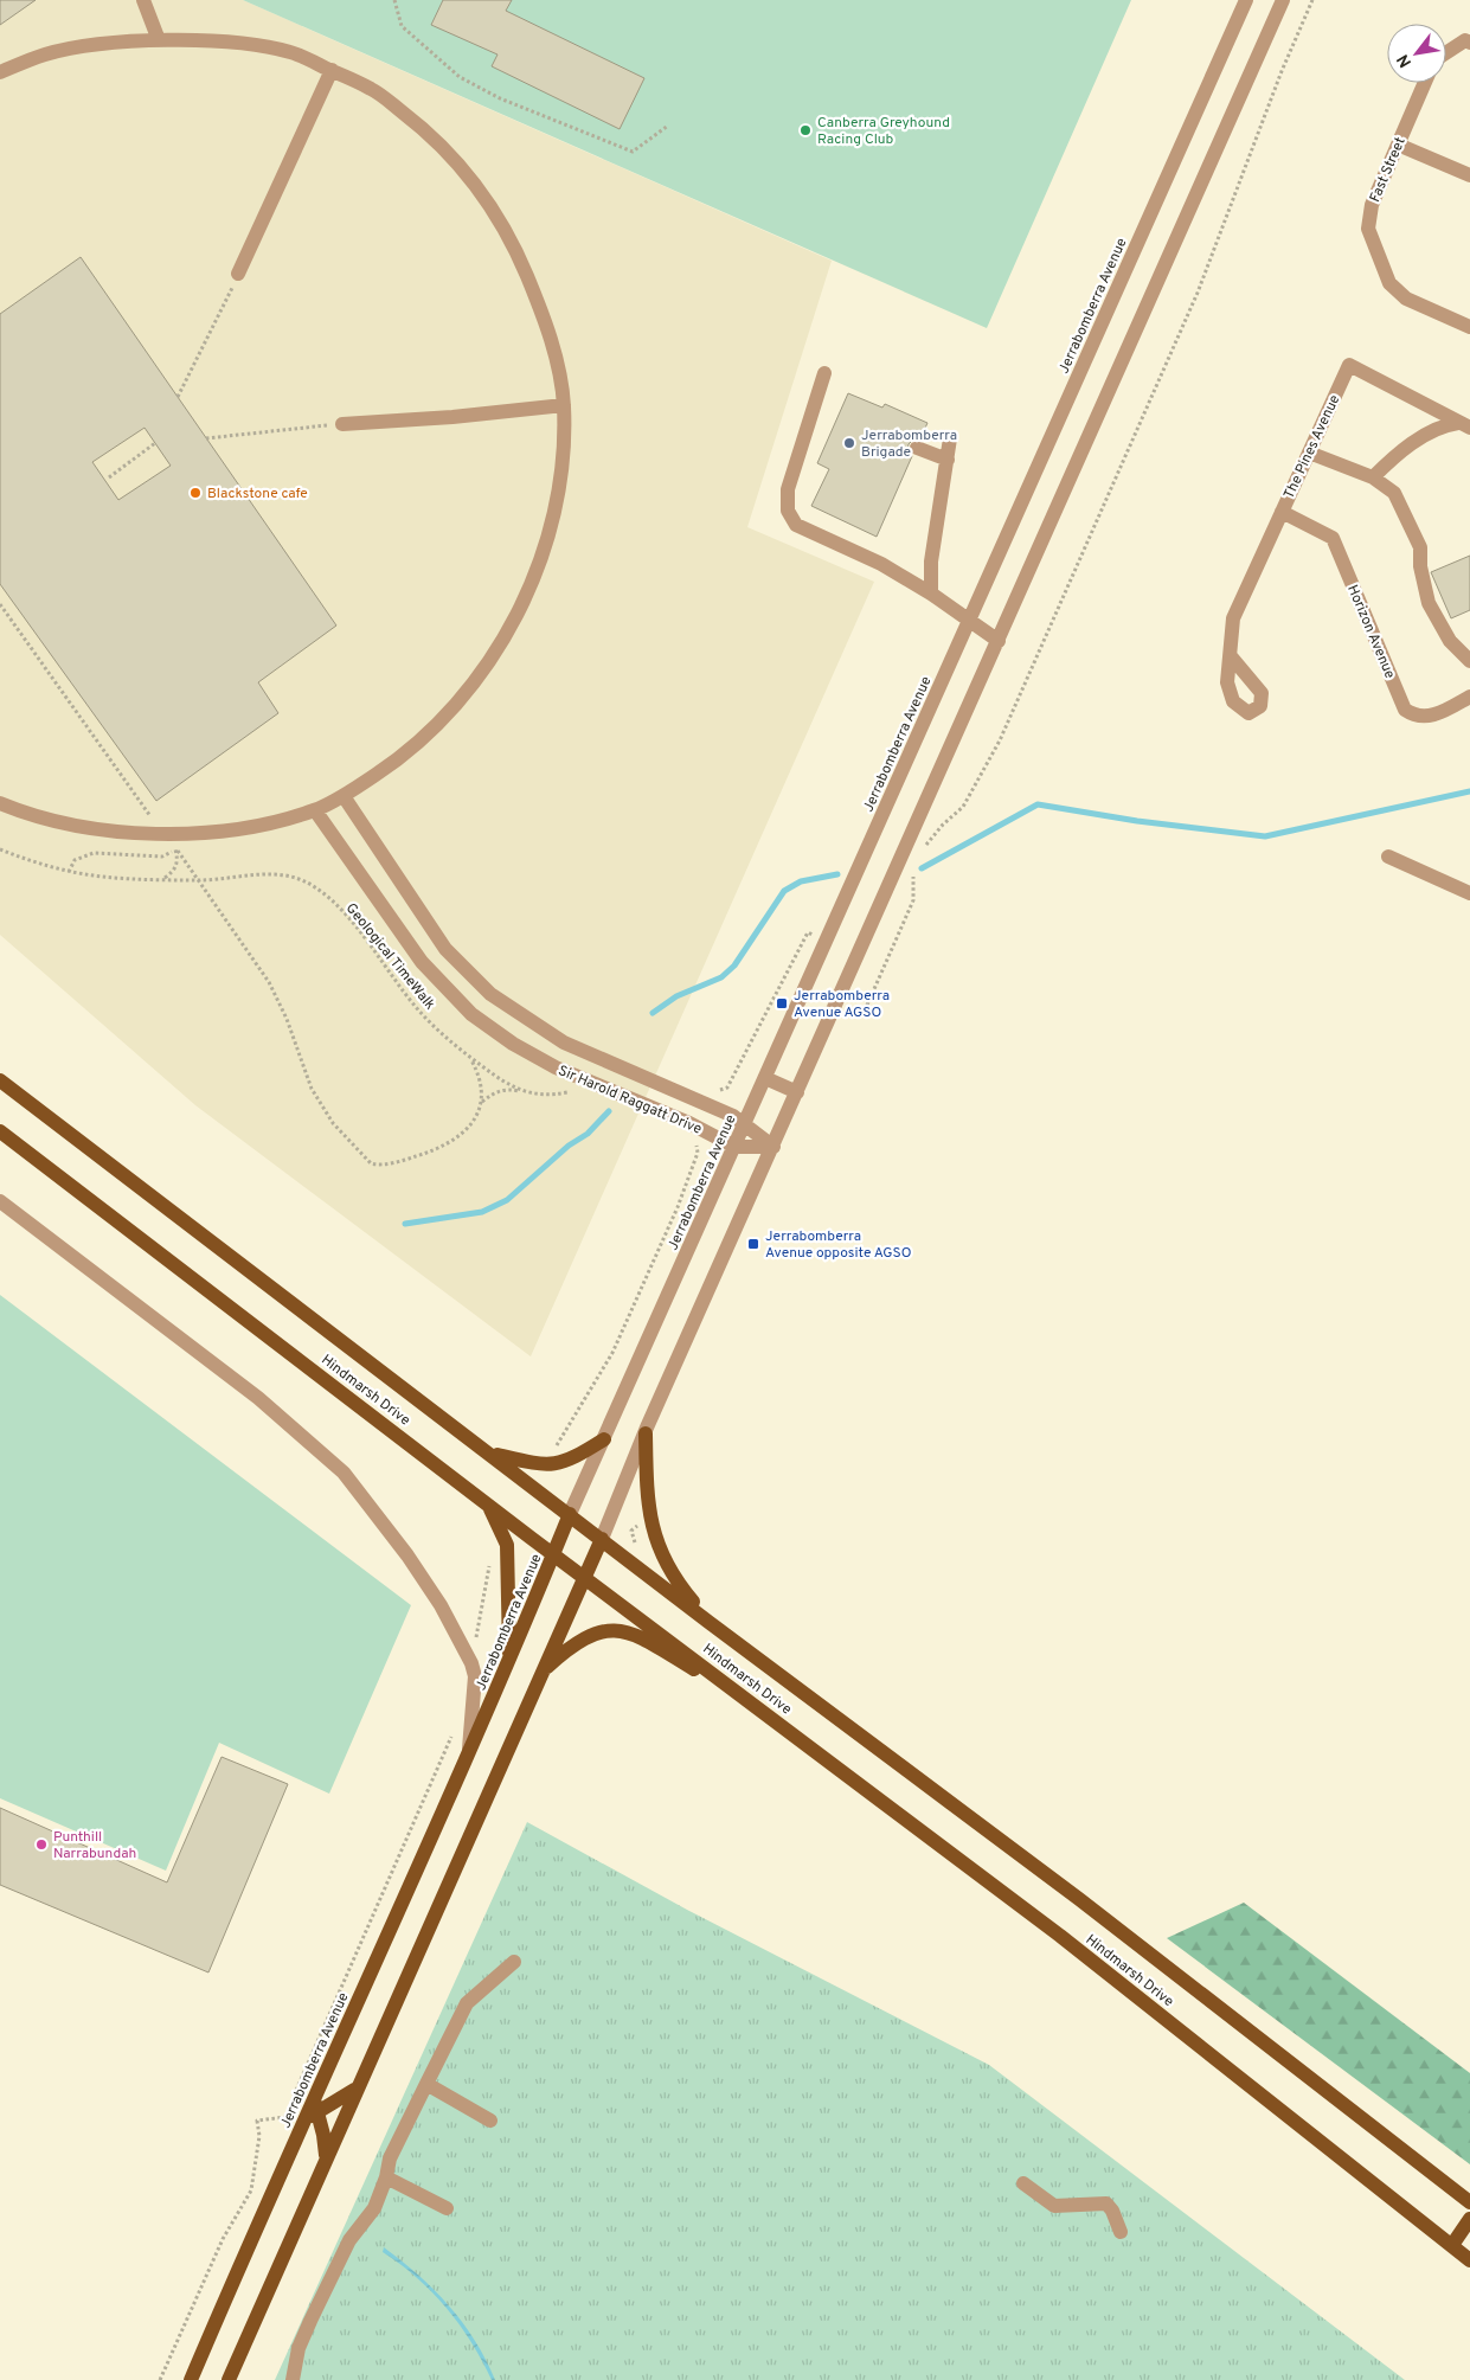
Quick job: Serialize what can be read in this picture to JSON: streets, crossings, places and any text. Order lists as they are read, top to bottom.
{
  "streets": {
    "main road": ["Jerrabomberra Avenue", "Hindmarsh Drive"],
    "street": [
      "Fast Street",
      "The Pines Avenue",
      "Horizon Avenue",
      "Sir Harold Raggatt Drive"
    ],
    "path": ["Geological TimeWalk"]
  },
  "crossings": [
    ["Jerrabomberra Avenue", "Sir Harold Raggatt Drive"],
    ["Jerrabomberra Avenue", "Hindmarsh Drive"],
    ["The Pines Avenue", "Horizon Avenue"]
  ],
  "places": {
    "other": [
      "Canberra Greyhound Racing Club",
      "Jerrabomberra Brigade",
      "Blackstone cafe",
      "Punthill Narrabundah"
    ],
    "transit": ["Jerrabomberra Avenue AGSO", "Jerrabomberra Avenue opposite AGSO"]
  },
  "north": "bottom left"
}
